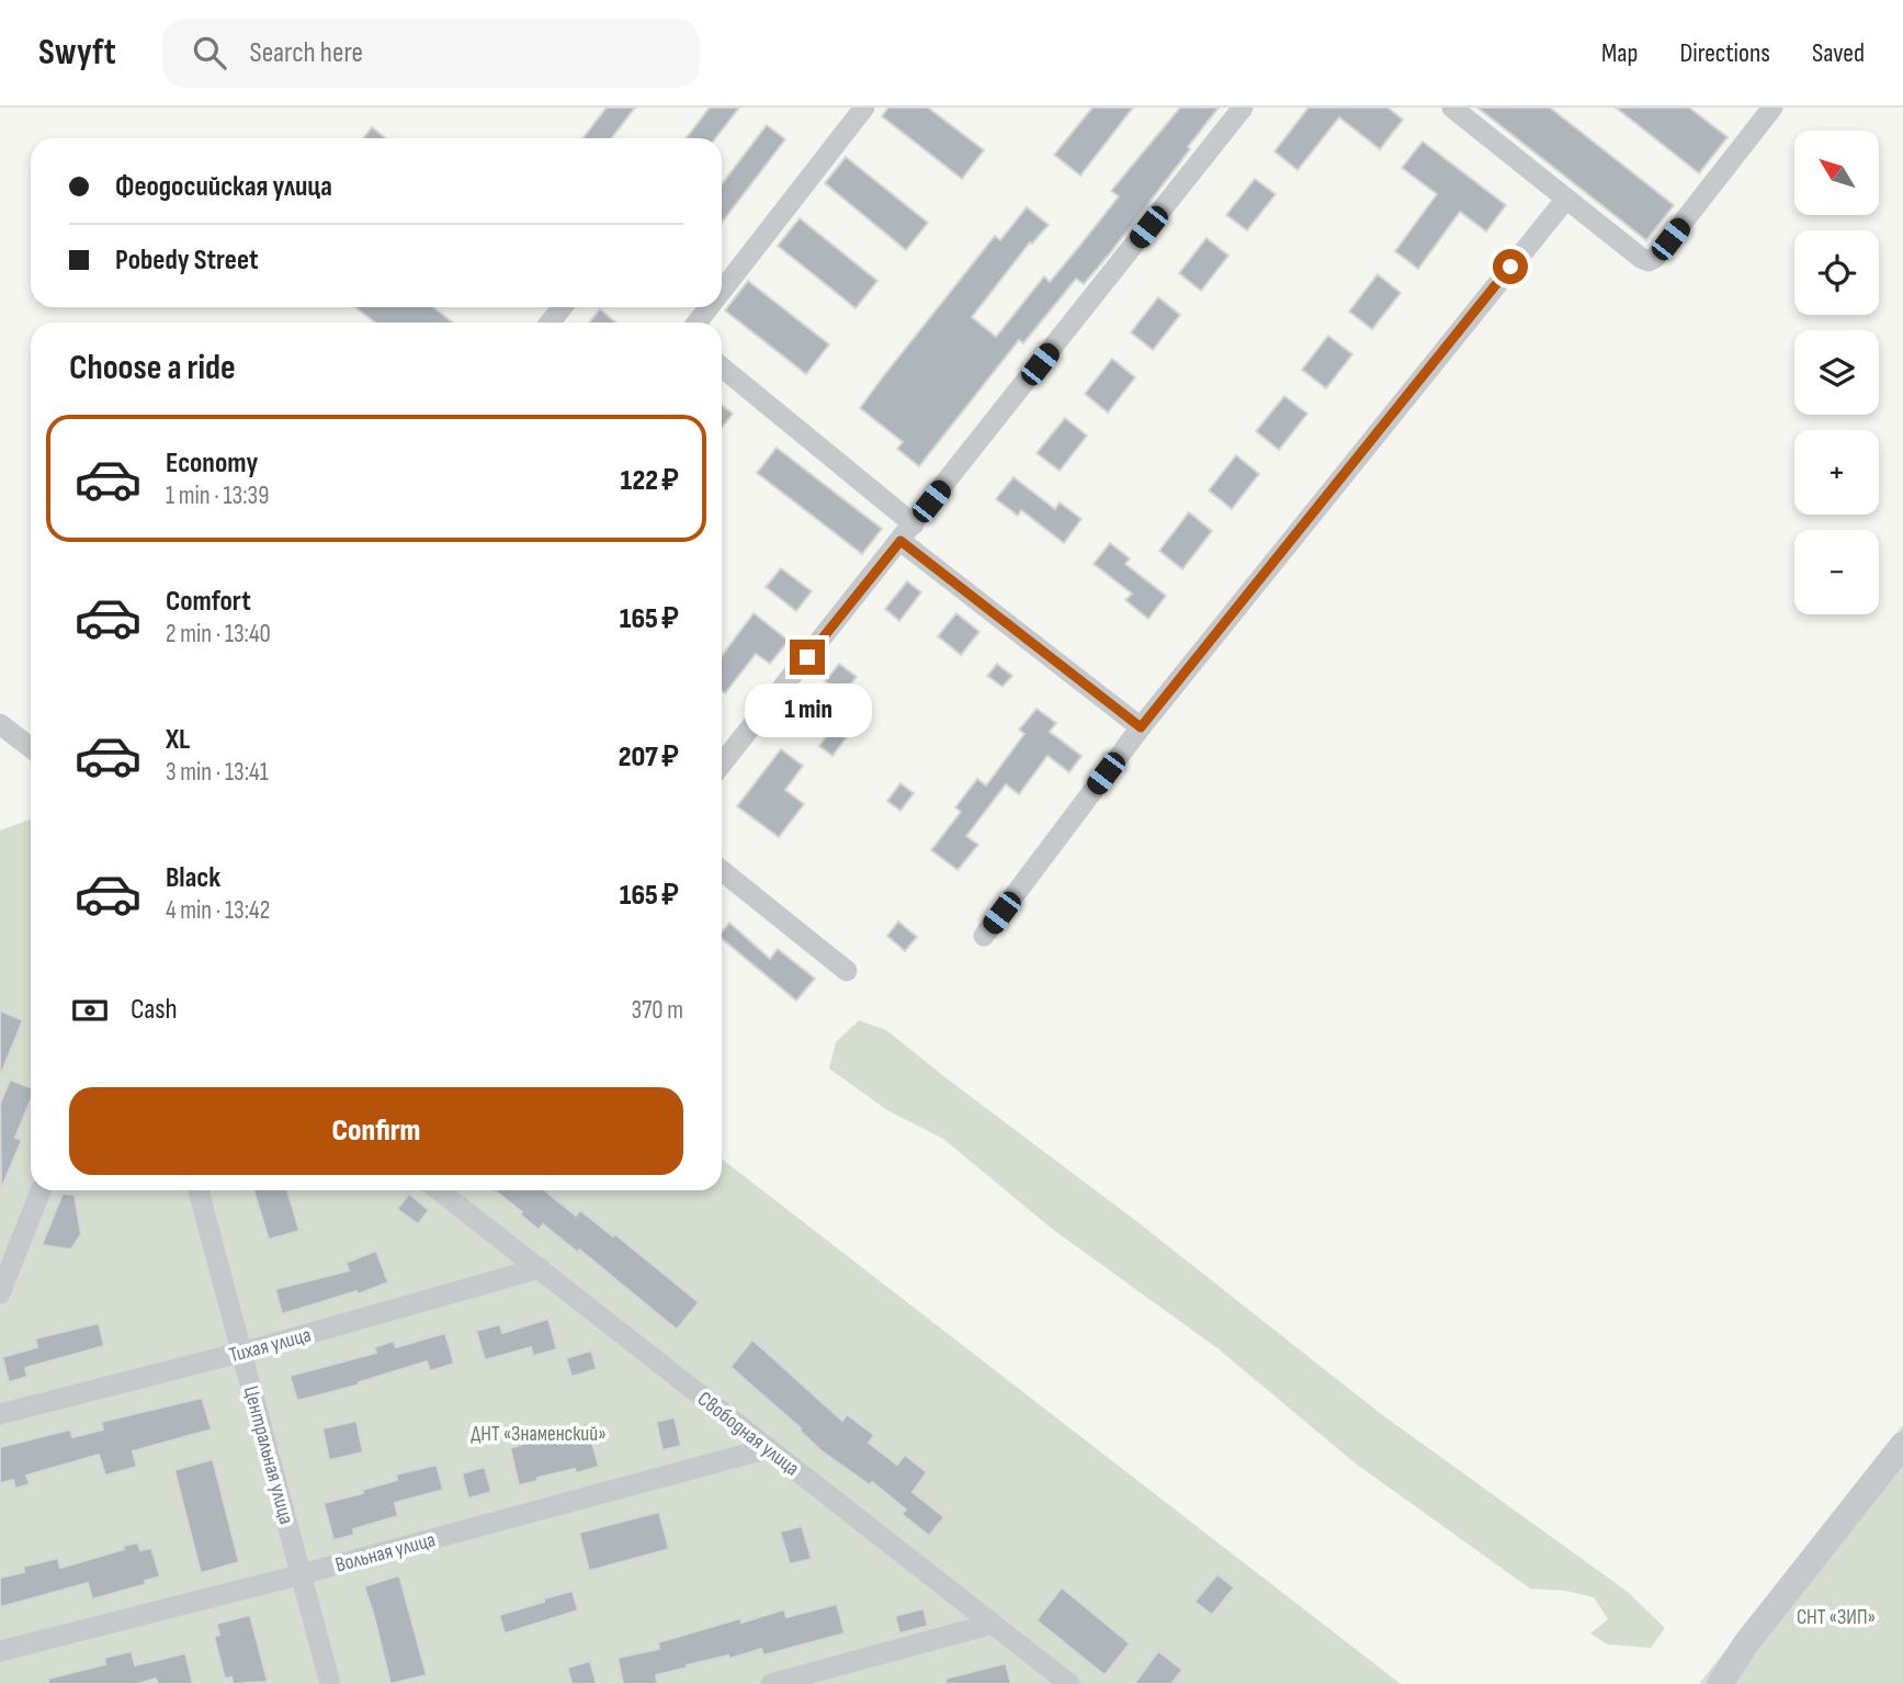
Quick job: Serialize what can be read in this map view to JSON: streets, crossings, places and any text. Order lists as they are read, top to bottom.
{
  "streets": {
    "street": [
      "Тихая улица",
      "Свободная улица",
      "Центральная улица",
      "Вольная улица"
    ]
  },
  "crossings": [
    ["Тихая улица", "Свободная улица"],
    ["Тихая улица", "Центральная улица"],
    ["Свободная улица", "Вольная улица"],
    ["Центральная улица", "Вольная улица"]
  ],
  "parks": ["ДНТ «Знаменский»", "СНТ «ЗИП»"],
  "north": "top left",
  "page": {
    "header": "Swyft",
    "search": "Search here",
    "nav": ["Map", "Directions", "Saved"],
    "map_buttons": ["+", "−"],
    "banner": ["Феодосийская улица", "Pobedy Street"],
    "heading": "Choose a ride",
    "list": [
      {
        "name": "Economy",
        "note": "1 min · 13:39",
        "value": "122 ₽"
      },
      {
        "name": "Comfort",
        "note": "2 min · 13:40",
        "value": "165 ₽"
      },
      {
        "name": "XL",
        "note": "3 min · 13:41",
        "value": "207 ₽"
      },
      {
        "name": "Black",
        "note": "4 min · 13:42",
        "value": "165 ₽"
      }
    ],
    "bubble": "1 min",
    "pay": ["Cash", "370 m"],
    "buttons": "Confirm"
  }
}
